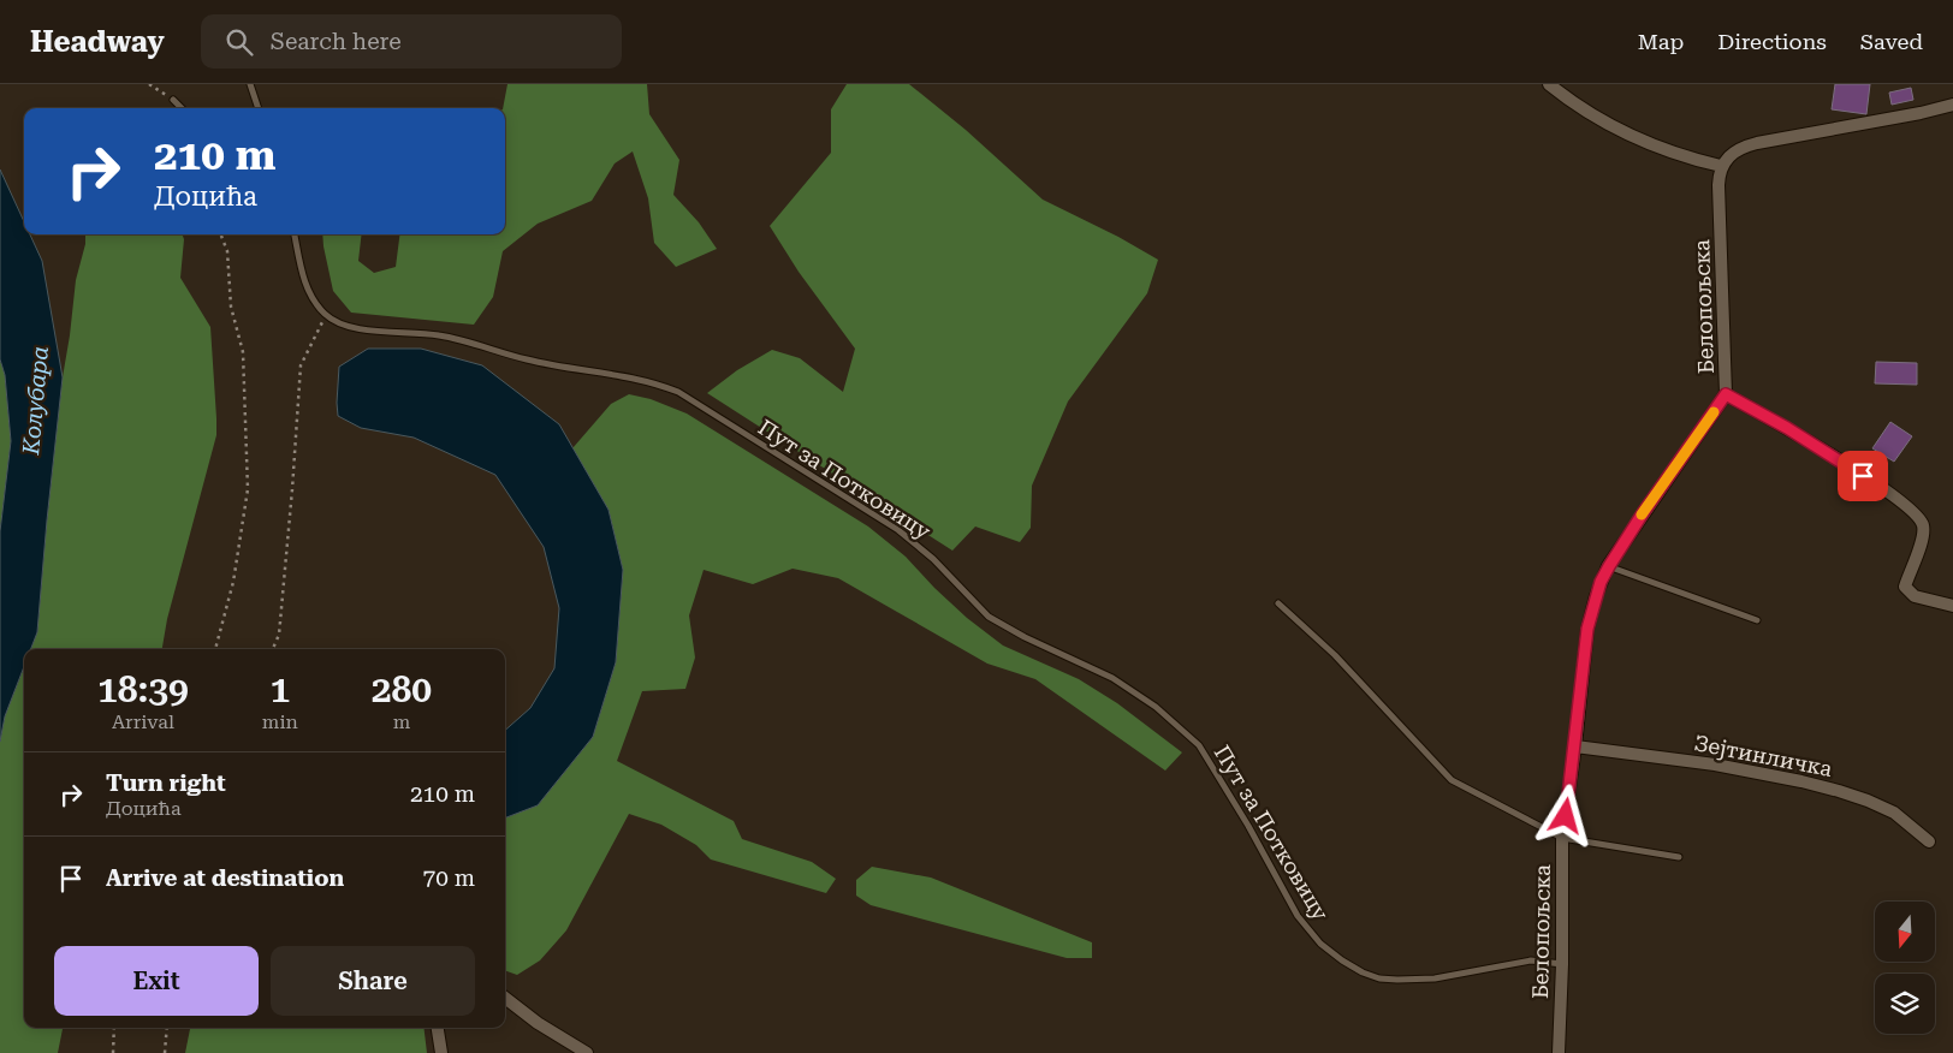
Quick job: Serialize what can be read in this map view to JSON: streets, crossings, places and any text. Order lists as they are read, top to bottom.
{
  "streets": {
    "street": ["Белопољска", "Зејтинличка"],
    "lane": ["Пут за Потковицу"]
  },
  "crossings": [
    ["Белопољска", "Пут за Потковицу"],
    ["Белопољска", "Зејтинличка"]
  ],
  "water": ["Колубара"],
  "north": "bottom",
  "page": {
    "header": "Headway",
    "search": "Search here",
    "nav": ["Map", "Directions", "Saved"],
    "turn": ["210 m", "Доцића"],
    "eta": [
      "18:39",
      "Arrival",
      "1",
      "min",
      "280",
      "m"
    ],
    "list": [
      {
        "name": "Turn right",
        "note": "Доцића",
        "value": "210 m"
      },
      {
        "name": "Arrive at destination",
        "value": "70 m"
      }
    ],
    "buttons": ["Exit", "Share"]
  }
}
